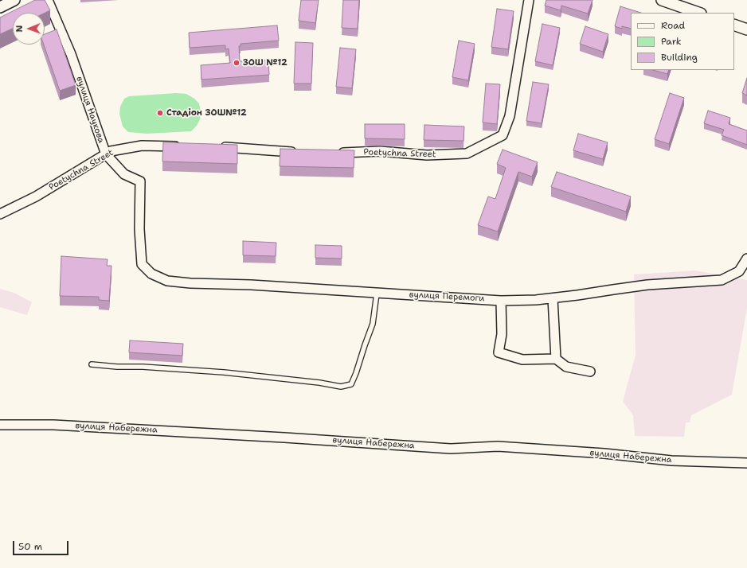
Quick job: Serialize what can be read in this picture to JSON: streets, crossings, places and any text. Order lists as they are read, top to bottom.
{
  "streets": {
    "street": [
      "вулиця Наукова",
      "Poetychna Street",
      "вулиця Перемоги",
      "вулиця Набережна"
    ]
  },
  "crossings": [
    ["вулиця Наукова", "Poetychna Street"],
    ["вулиця Наукова", "вулиця Перемоги"]
  ],
  "places": ["ЗОШ №12", "Стадіон ЗОШ№12"],
  "legend": ["Road", "Park", "Building"],
  "scale_bar": "50 m",
  "north": "left"
}
